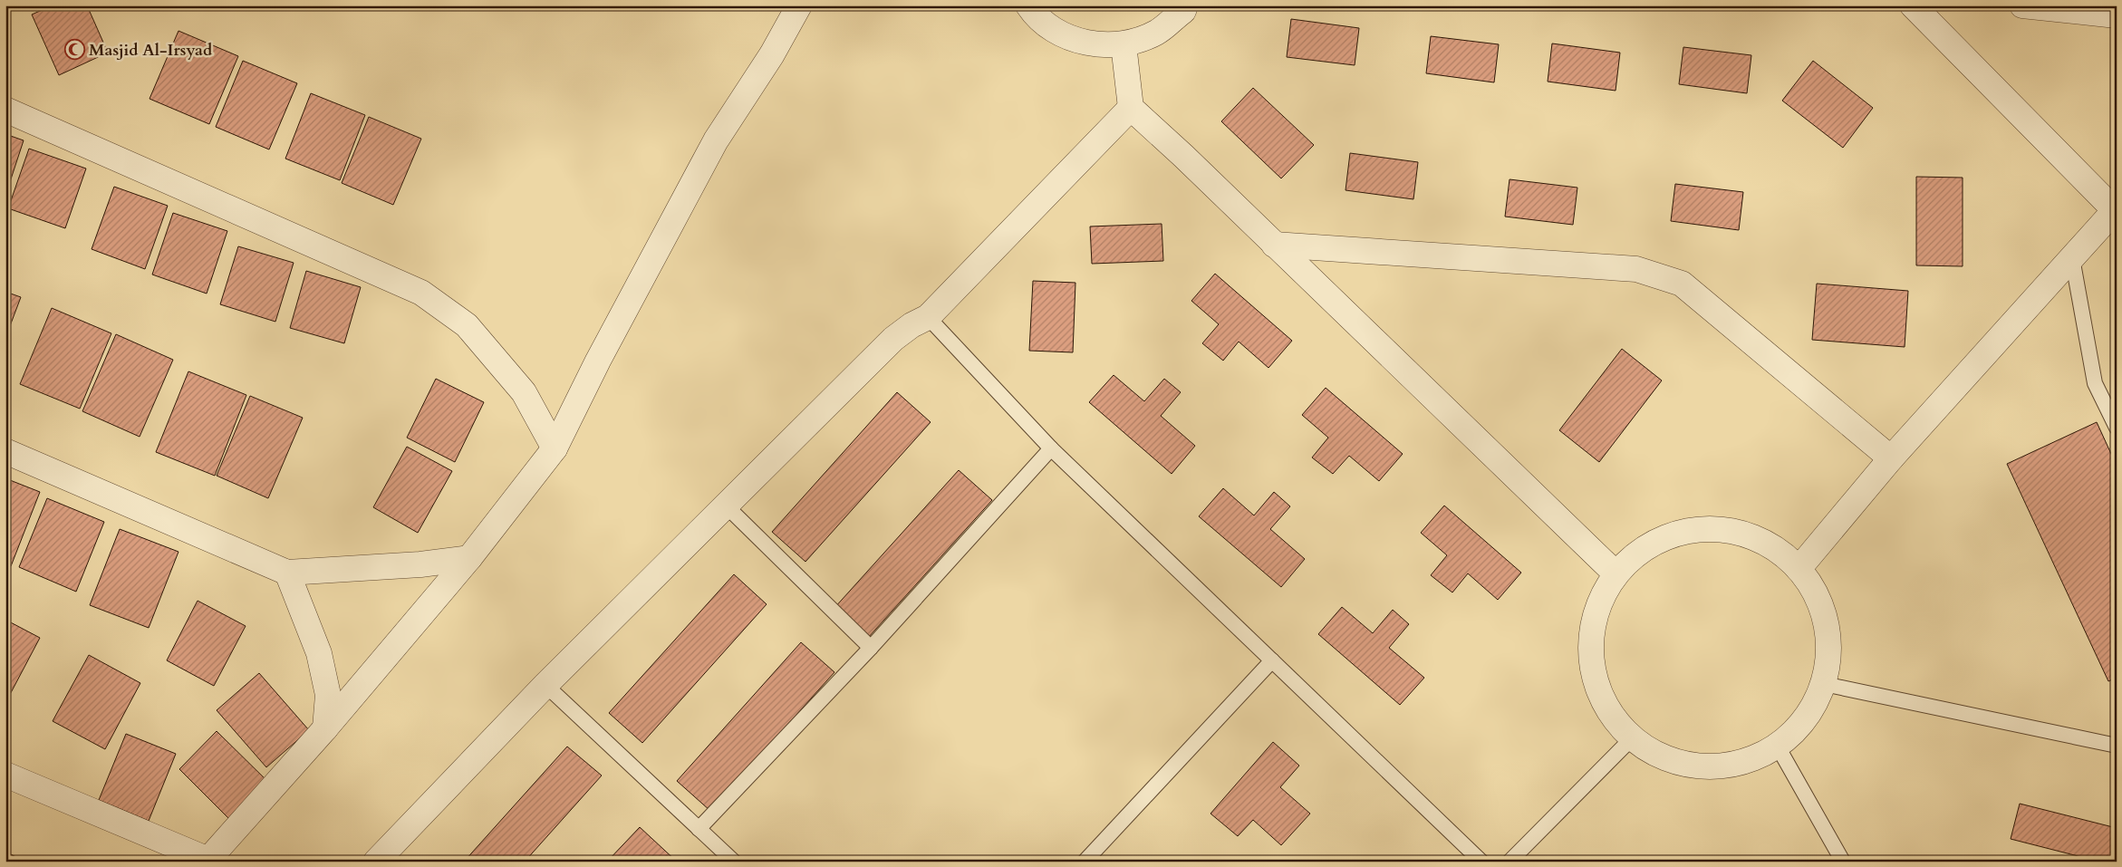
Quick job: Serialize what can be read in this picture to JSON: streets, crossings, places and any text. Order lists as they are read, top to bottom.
{
  "places": {
    "mosque": ["Masjid Al-Irsyad"]
  }
}
